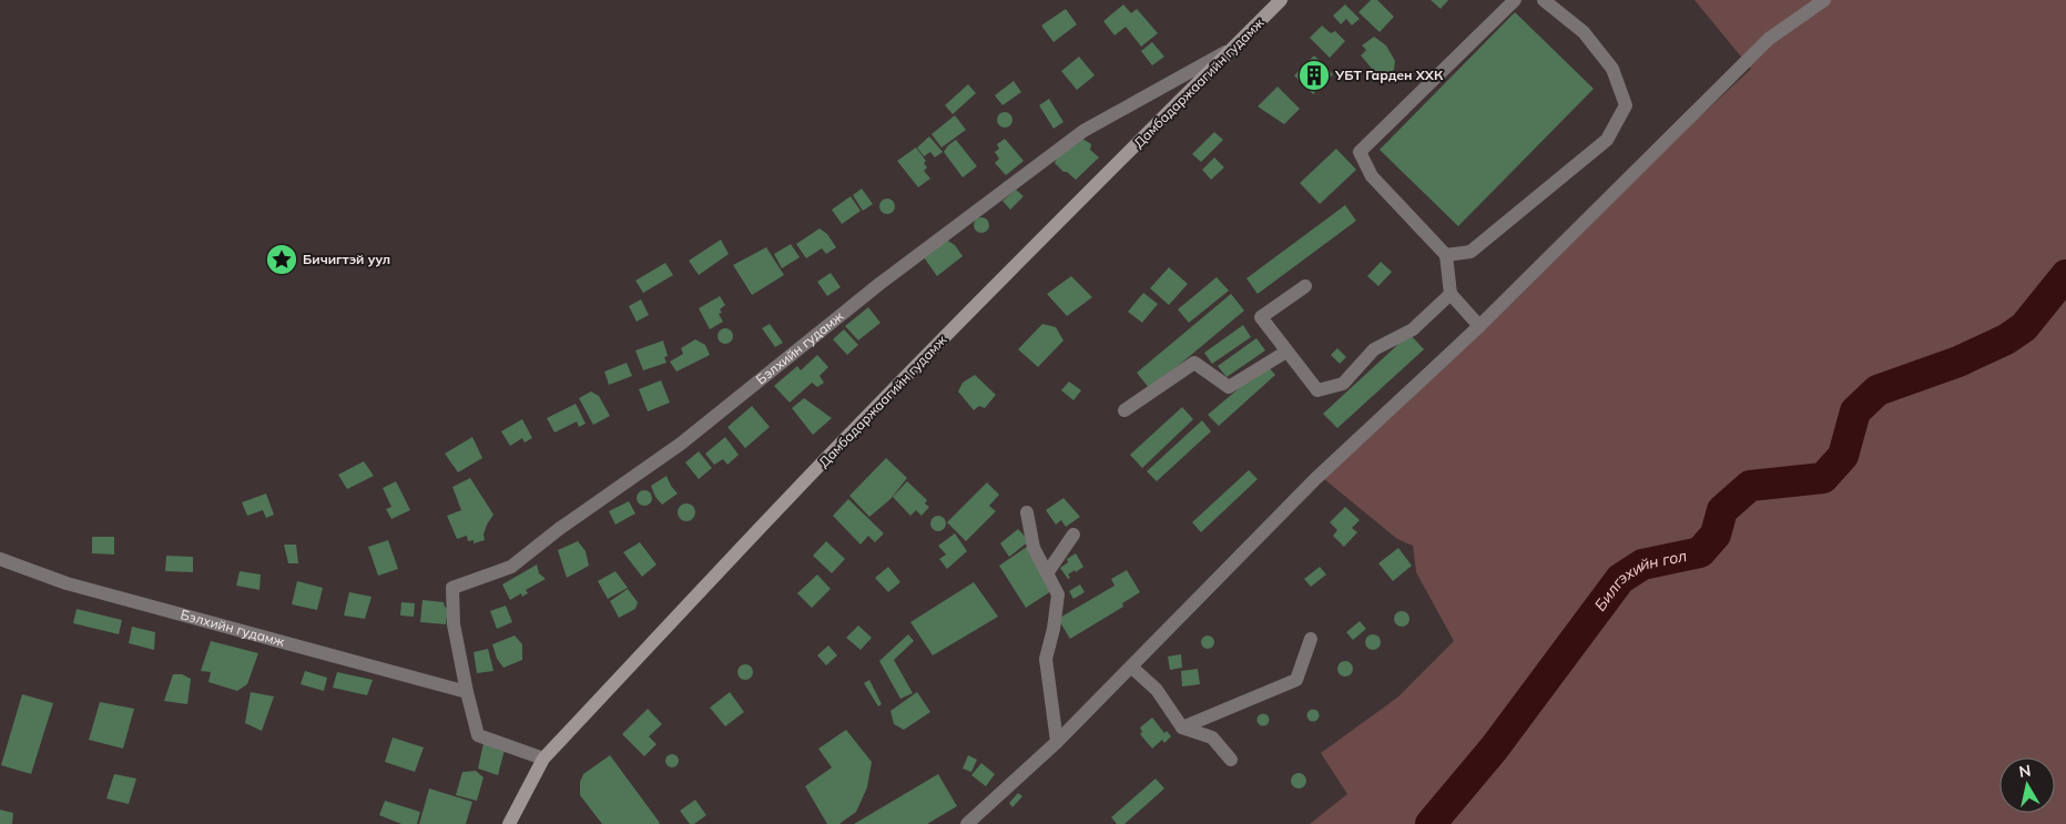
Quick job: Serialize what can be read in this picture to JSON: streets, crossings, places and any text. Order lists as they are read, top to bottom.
{
  "streets": {
    "main road": ["Дамбадаржаагийн гудамж"],
    "street": ["Бэлхийн гудамж"]
  },
  "crossings": [
    ["Дамбадаржаагийн гудамж", "Бэлхийн гудамж"]
  ],
  "water": ["Билгэхийн гол"],
  "places": {
    "building": ["УБТ Гарден ХХК"],
    "place": ["Бичигтэй уул"]
  },
  "north": "top"
}
